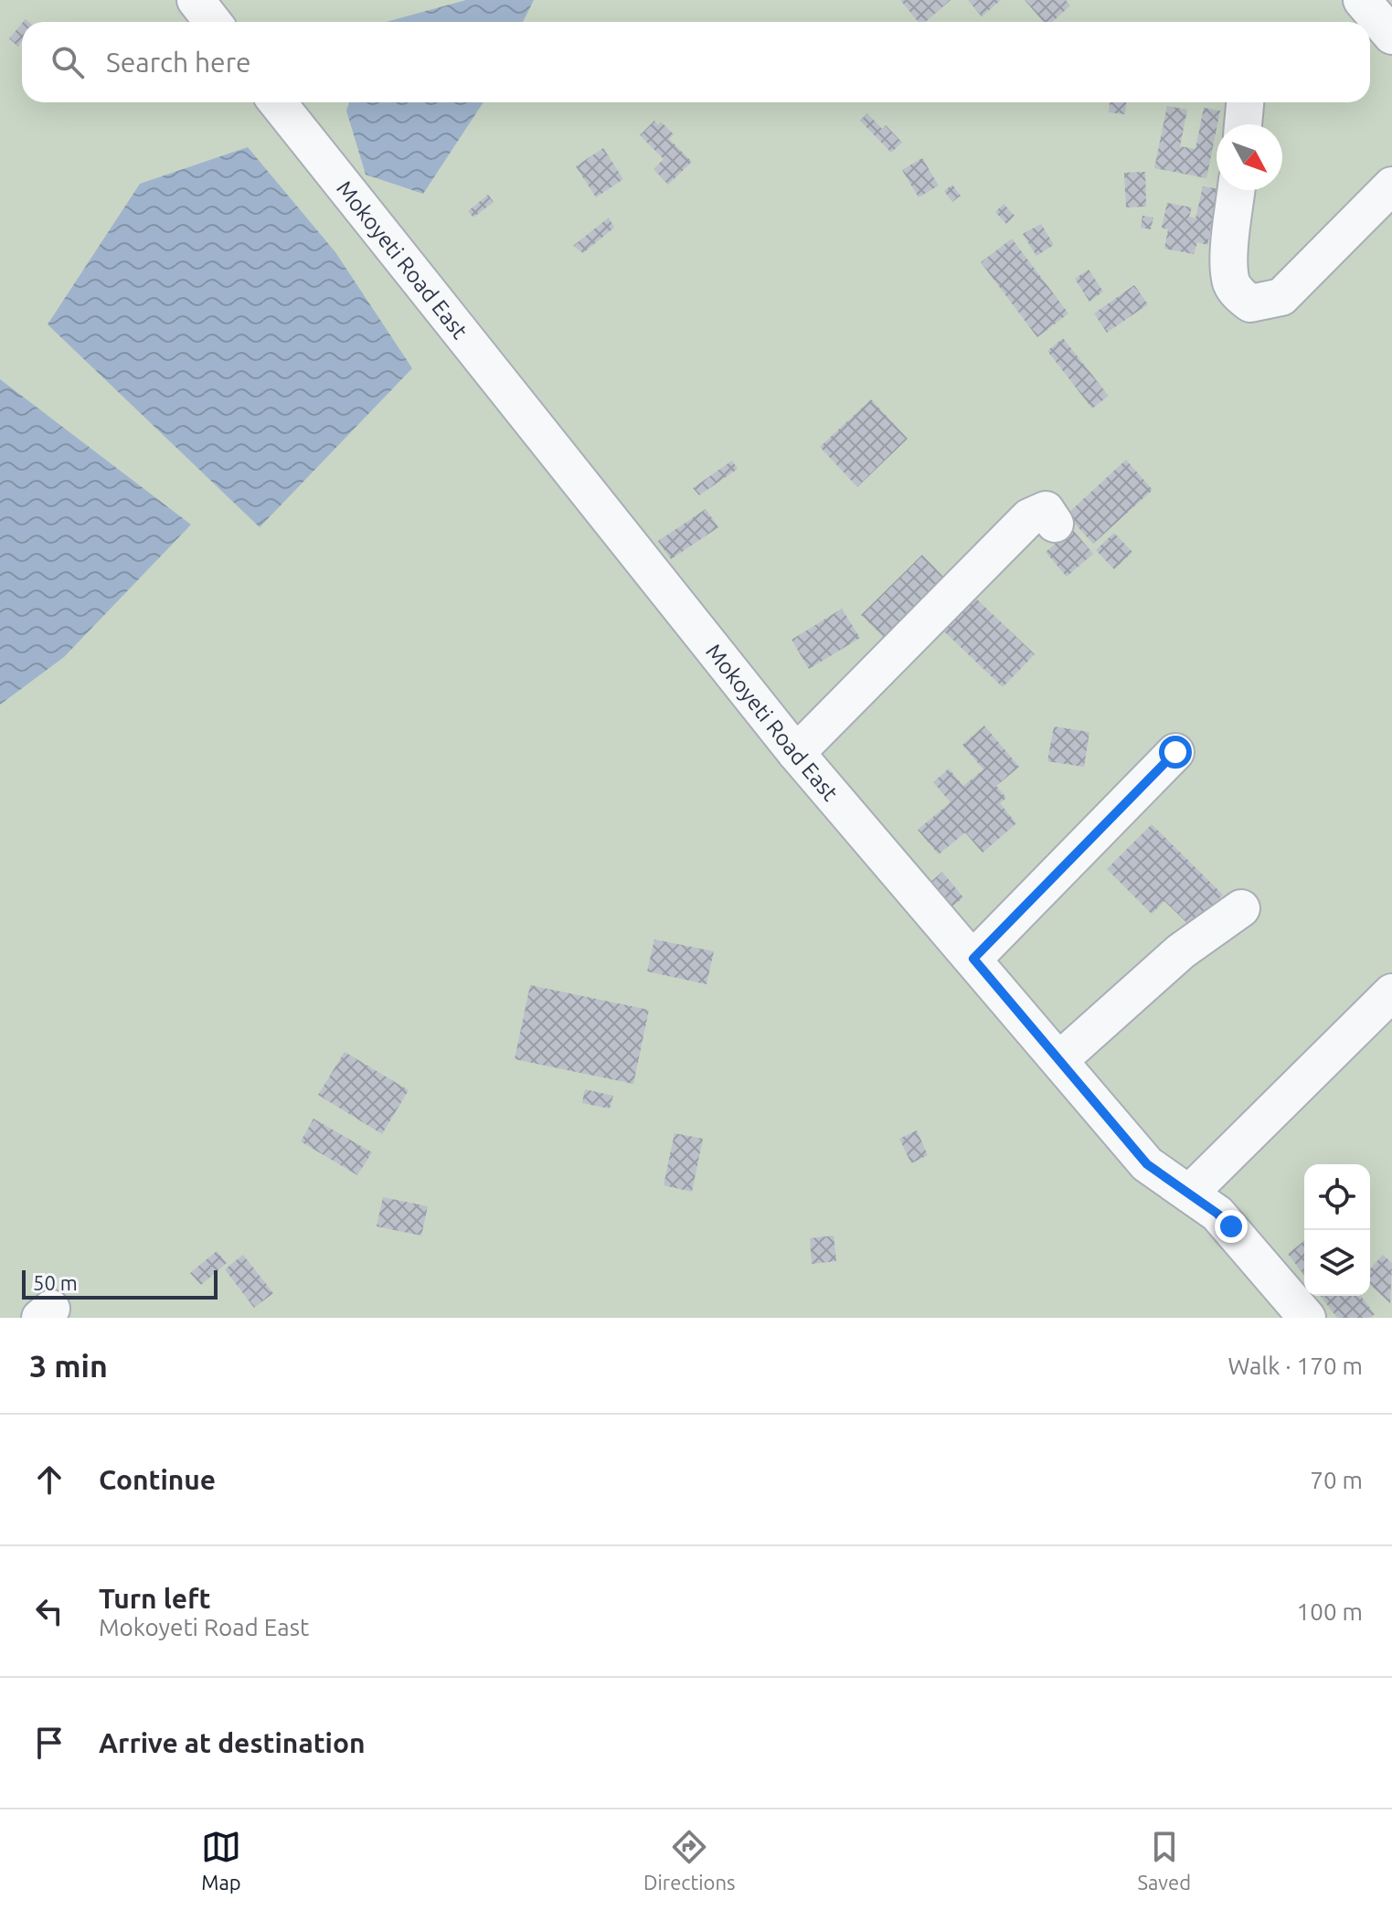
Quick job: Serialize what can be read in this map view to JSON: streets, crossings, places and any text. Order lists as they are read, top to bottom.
{
  "streets": {
    "street": ["Mokoyeti Road East"]
  },
  "scale_bar": "50 m",
  "north": "bottom right",
  "page": {
    "search": "Search here",
    "scale": "50 m",
    "heading": ["3 min", "Walk · 170 m"],
    "list": [
      ["Continue", "70 m"],
      ["Turn left", "Mokoyeti Road East", "100 m"],
      "Arrive at destination"
    ],
    "nav": ["Map", "Directions", "Saved"]
  }
}
